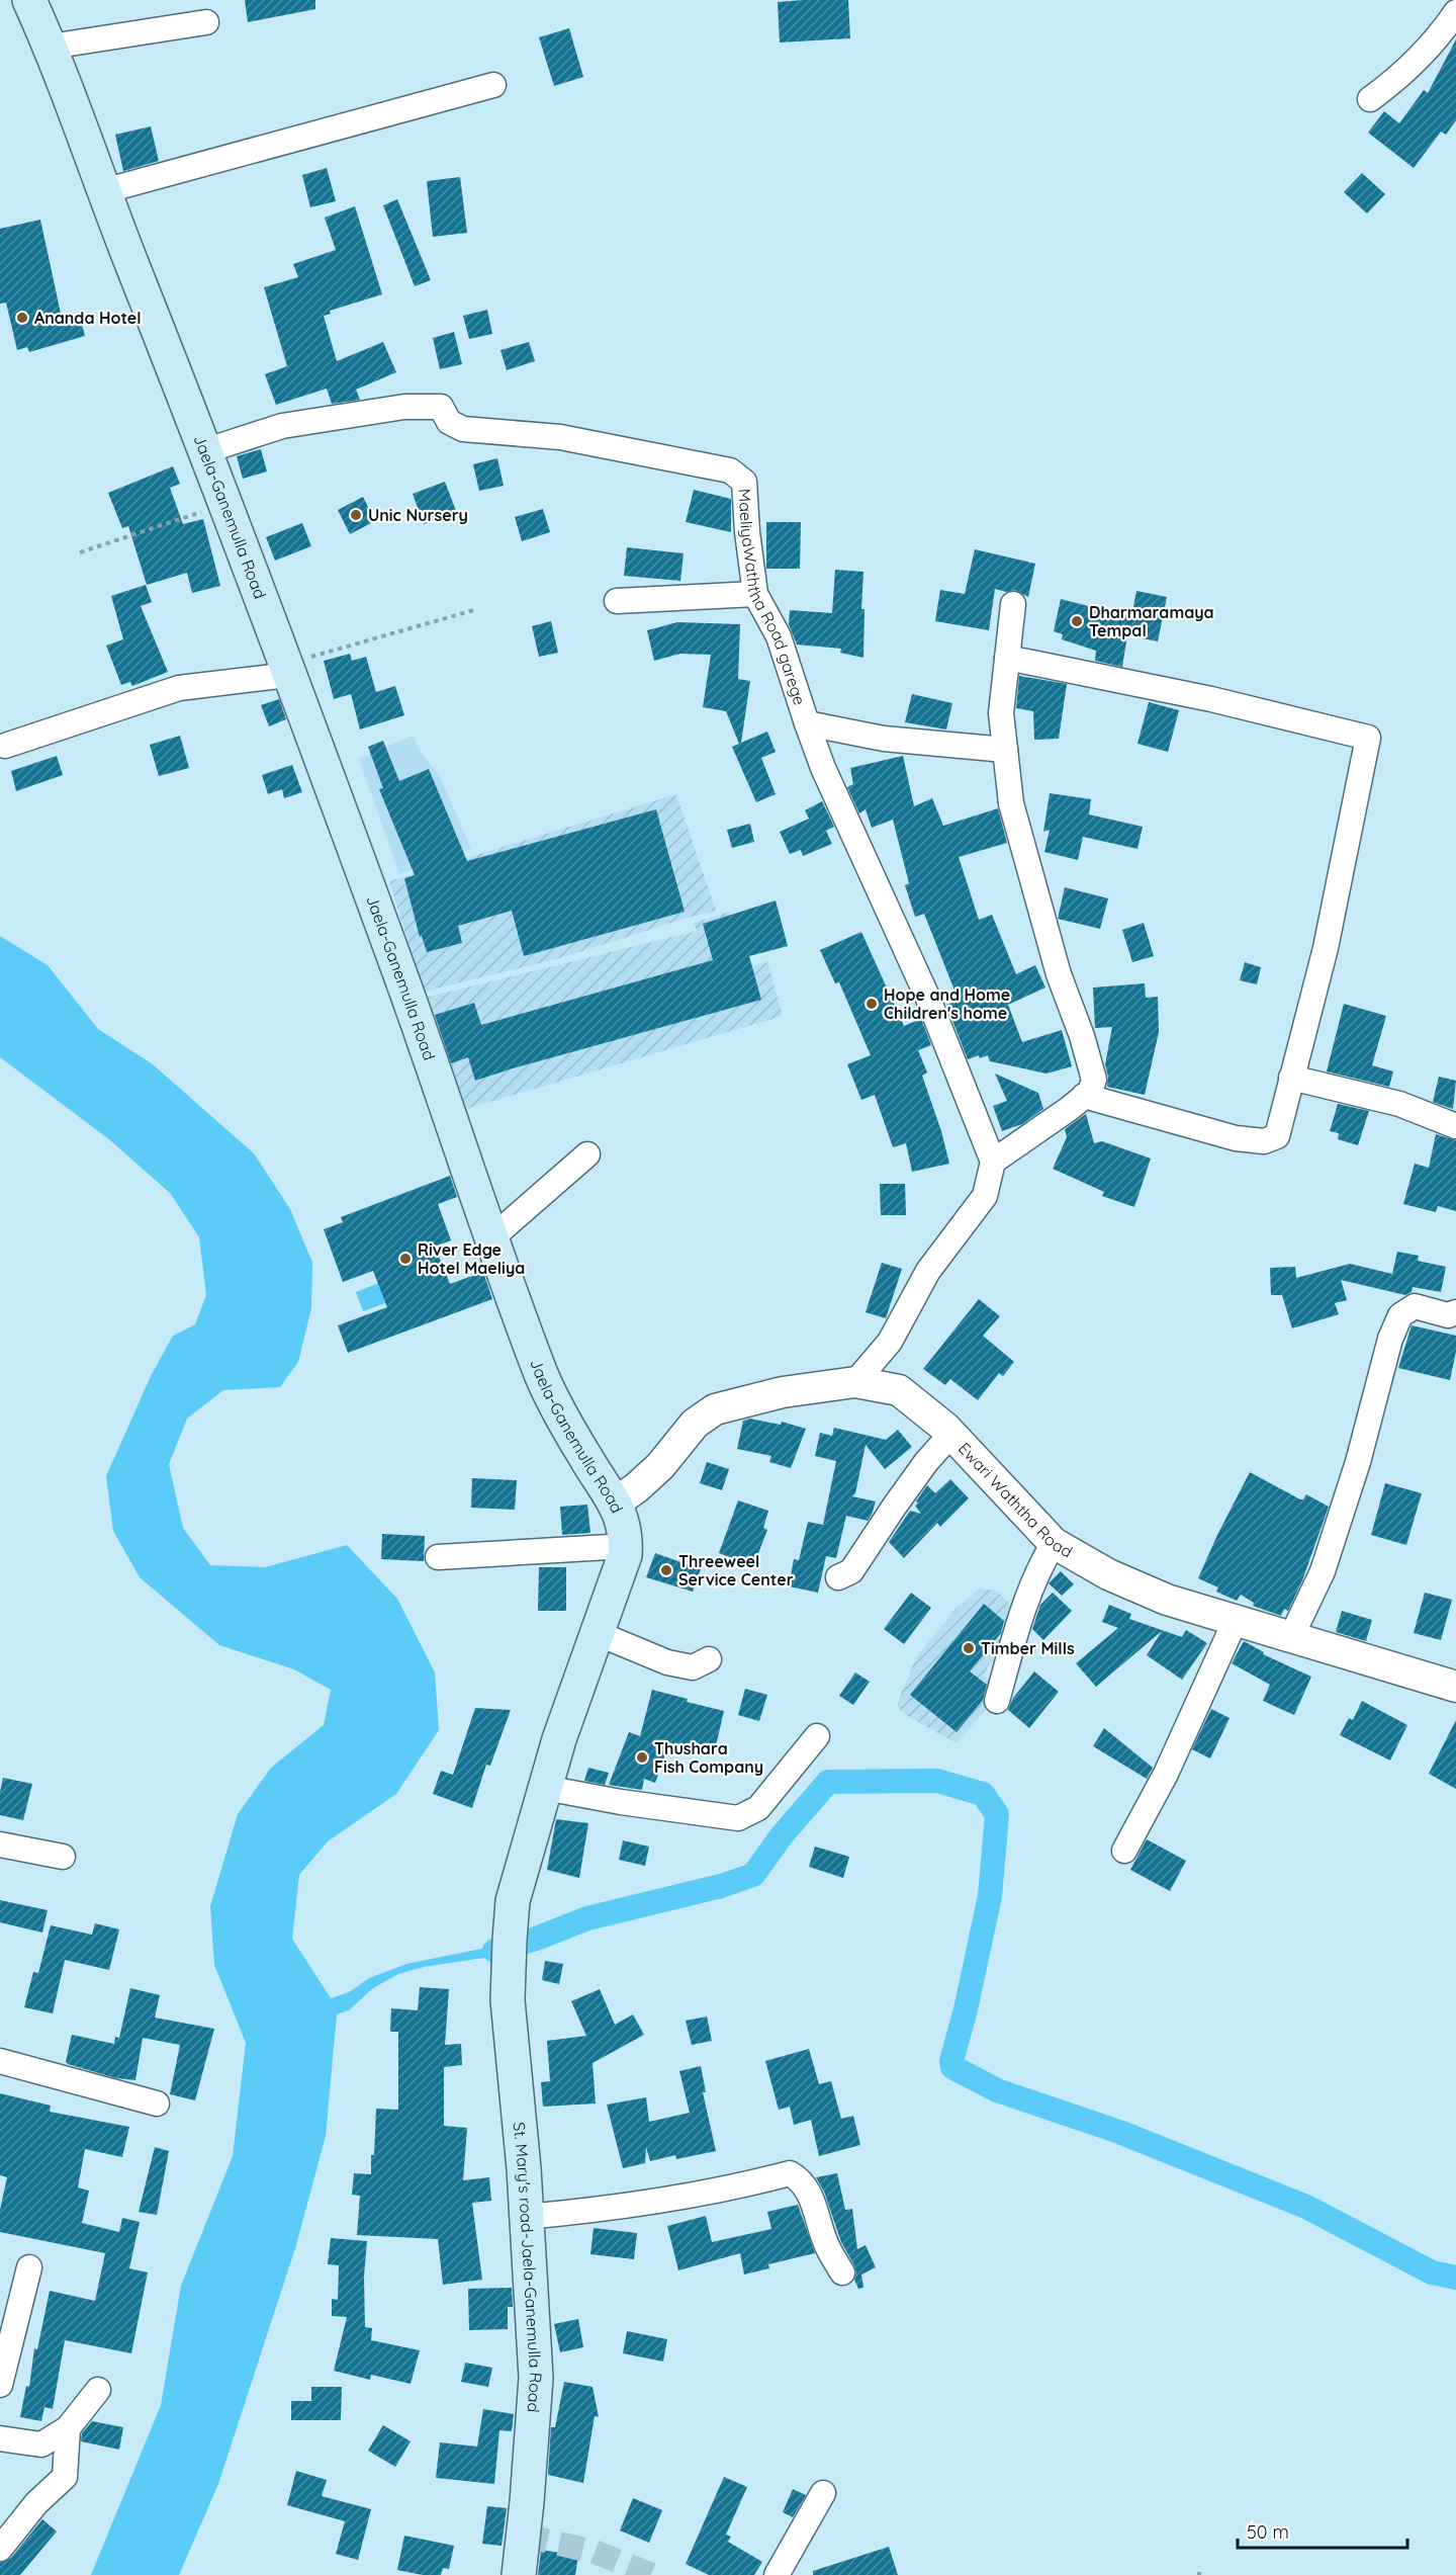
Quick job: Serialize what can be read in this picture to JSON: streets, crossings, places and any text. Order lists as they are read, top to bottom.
{
  "streets": {
    "main road": ["Jaela-Ganemulla Road", "St. Mary's road-Jaela-Ganemulla Road"],
    "street": ["MaeliyaWaththa Road garege", "Ewari Waththa Road"]
  },
  "crossings": [
    ["Jaela-Ganemulla Road", "MaeliyaWaththa Road garege"],
    ["Jaela-Ganemulla Road", "Ewari Waththa Road"],
    ["Jaela-Ganemulla Road", "St. Mary's road-Jaela-Ganemulla Road"]
  ],
  "places": [
    "Ananda Hotel",
    "Unic Nursery",
    "Dharmaramaya Tempal",
    "Hope and Home Children's home",
    "River Edge Hotel Maeliya",
    "Threeweel Service Center",
    "Timber Mills",
    "Thushara Fish Company"
  ],
  "scale_bar": "50 m"
}
